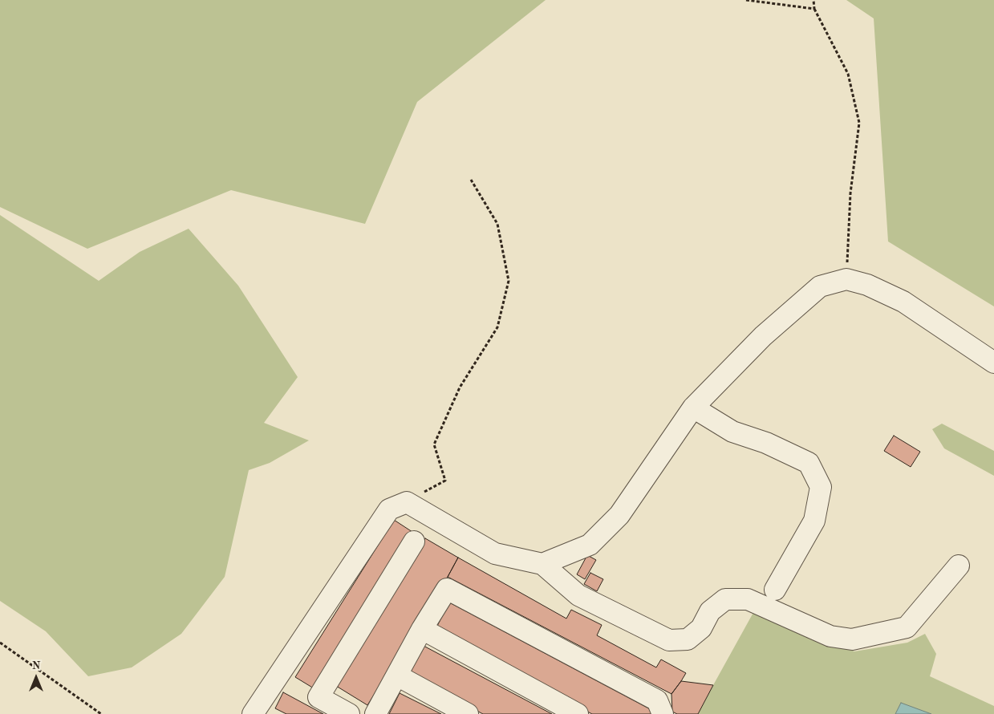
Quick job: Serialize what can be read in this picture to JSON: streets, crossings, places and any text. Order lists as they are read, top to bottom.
{
  "north": "top"
}
